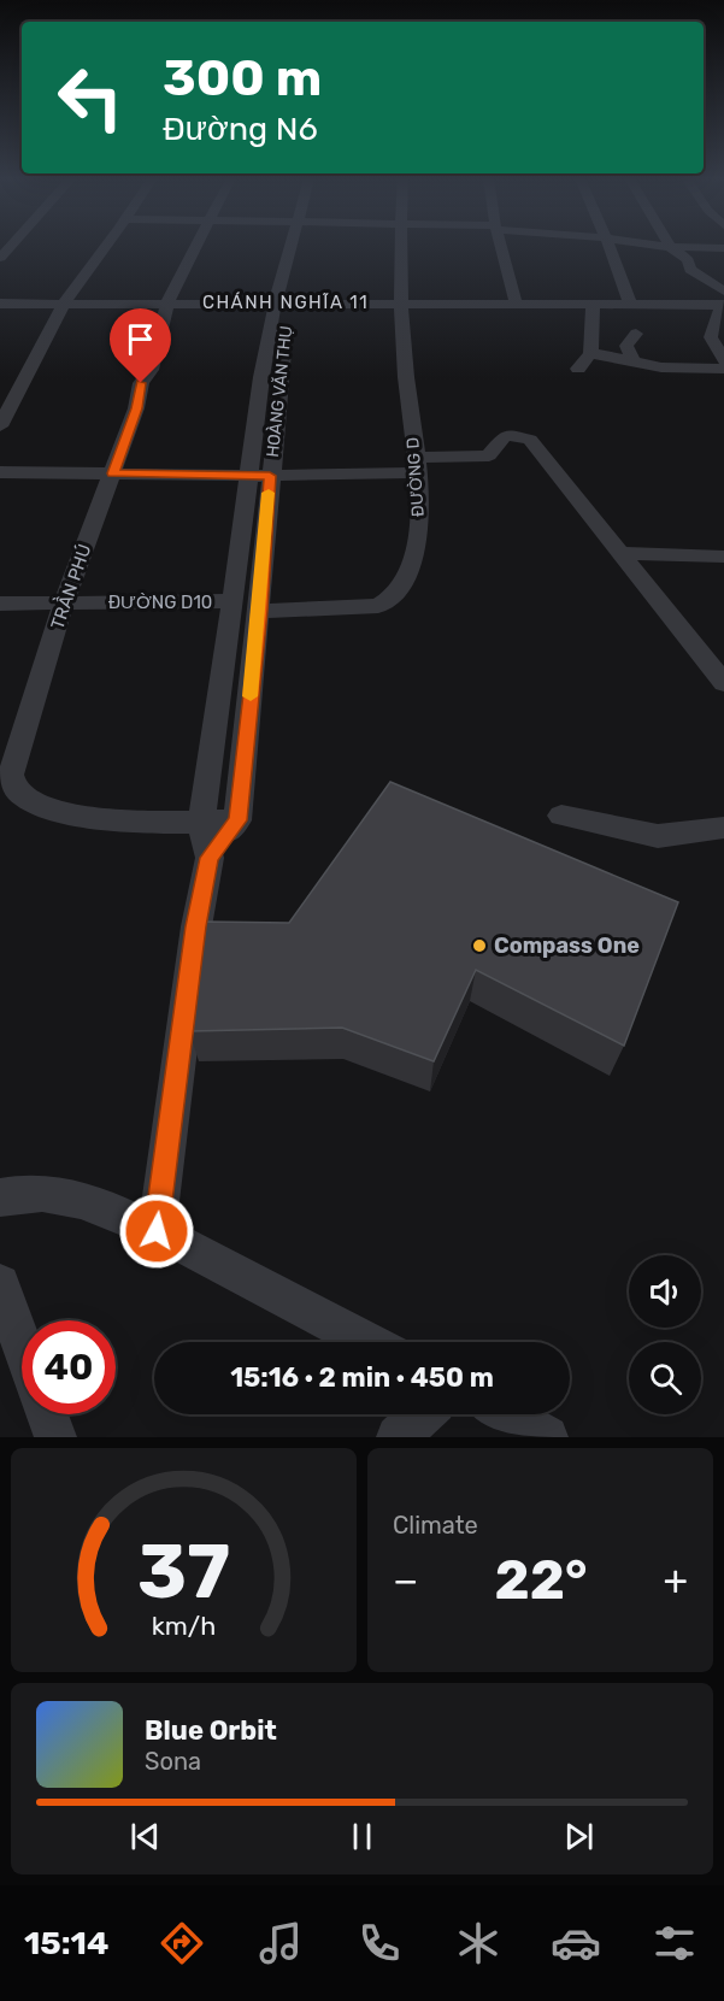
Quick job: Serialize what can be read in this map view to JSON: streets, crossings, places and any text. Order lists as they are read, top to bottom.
{
  "streets": {
    "street": [
      "HOÀNG VĂN THỤ",
      "ĐƯỜNG D",
      "TRẦN PHÚ",
      "ĐƯỜNG D10"
    ]
  },
  "crossings": [
    ["HOÀNG VĂN THỤ", "ĐƯỜNG D"],
    ["HOÀNG VĂN THỤ", "TRẦN PHÚ"],
    ["HOÀNG VĂN THỤ", "ĐƯỜNG D10"],
    ["TRẦN PHÚ", "ĐƯỜNG D10"]
  ],
  "districts": ["CHÁNH NGHĨA 11"],
  "places": ["Compass One"],
  "page": {
    "turn": ["300 m", "Đường N6"],
    "limit": "40",
    "trip": "15:16 · 2 min · 450 m",
    "tile": "Climate",
    "heat": ["−", "22°", "+"],
    "song": ["Blue Orbit", "Sona"],
    "tabs": "15:14",
    "gauge": ["37", "km/h"]
  }
}
